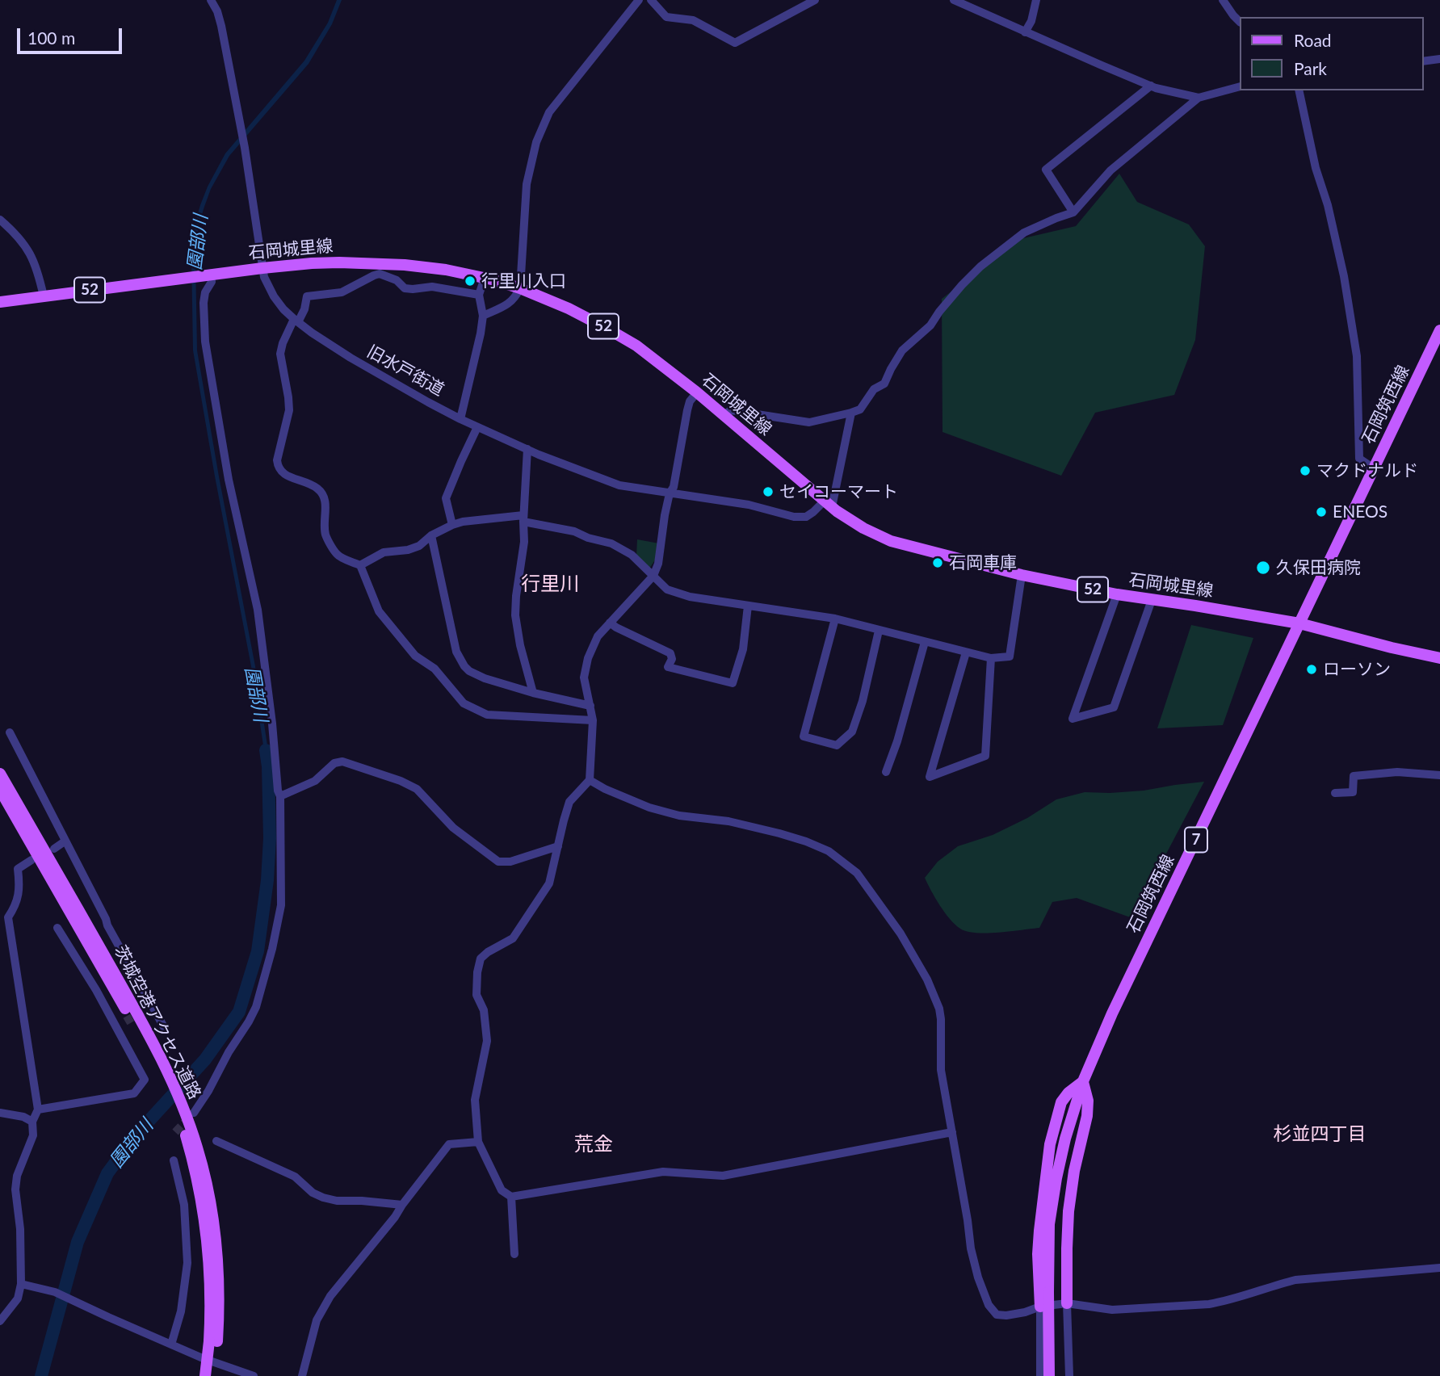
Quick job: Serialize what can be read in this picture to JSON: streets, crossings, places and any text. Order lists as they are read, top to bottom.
{
  "streets": {
    "main road": [
      "石岡城里線",
      "52",
      "石岡筑西線",
      "7",
      "茨城空港アクセス道路"
    ],
    "street": ["旧水戸街道"]
  },
  "crossings": [
    ["石岡城里線", "旧水戸街道"],
    ["石岡城里線", "石岡筑西線"]
  ],
  "districts": ["行里川", "杉並四丁目", "荒金"],
  "water": ["園部川"],
  "places": [
    "行里川入口",
    "マクドナルド",
    "セイコーマート",
    "ENEOS",
    "石岡車庫",
    "久保田病院",
    "ローソン"
  ],
  "legend": ["Road", "Park"],
  "scale_bar": "100 m"
}
